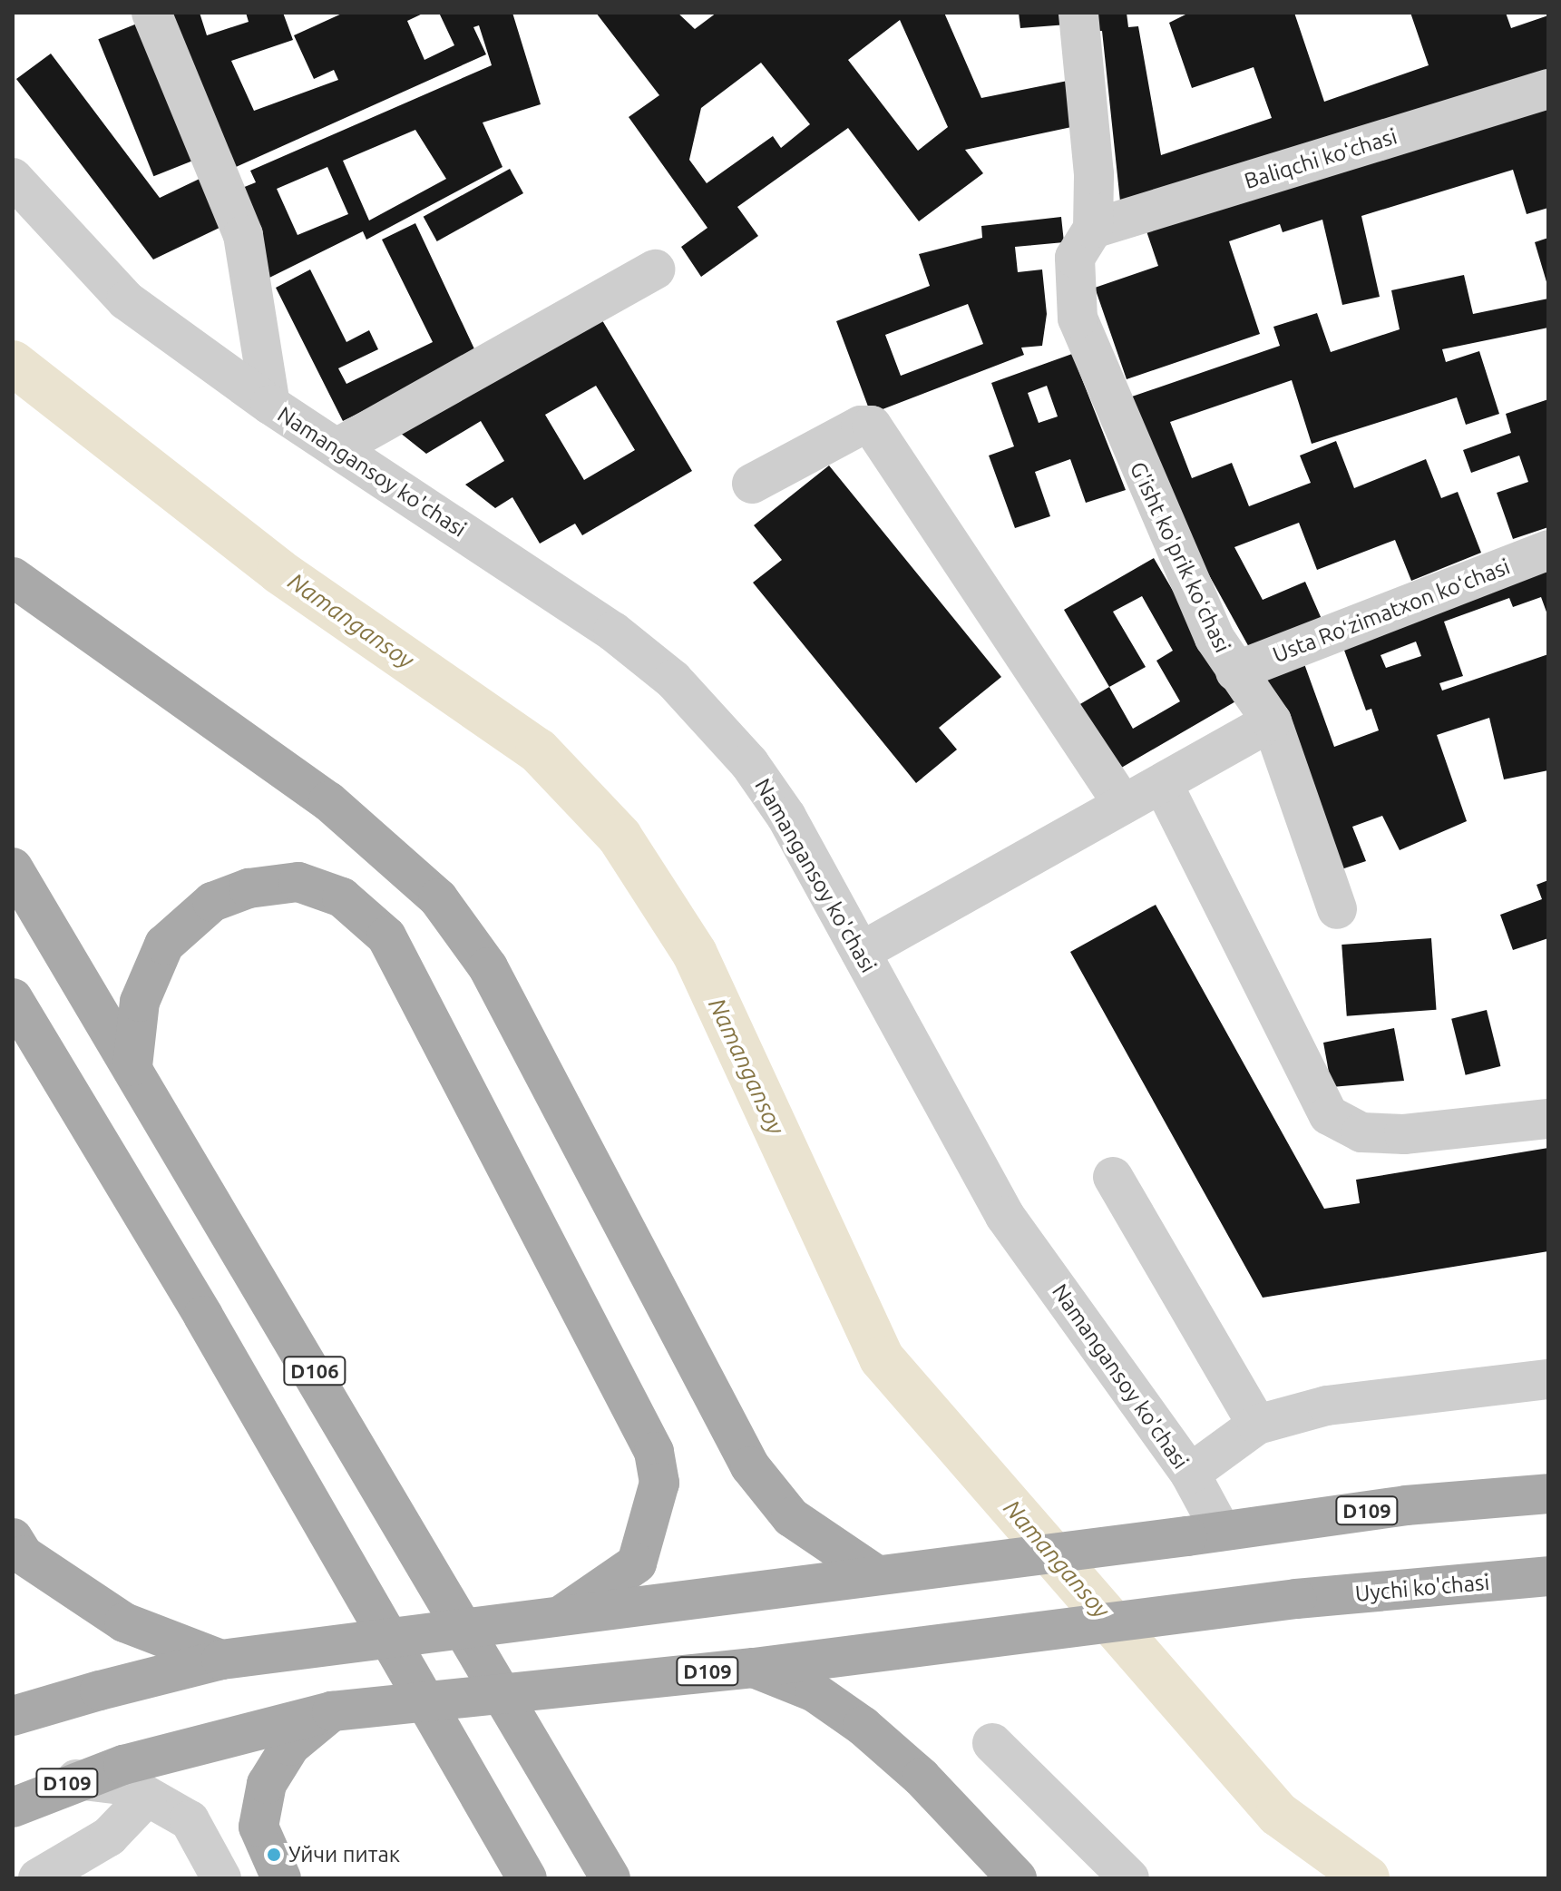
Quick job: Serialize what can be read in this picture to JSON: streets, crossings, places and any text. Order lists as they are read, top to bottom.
{
  "streets": {
    "main road": ["D106", "D109", "Uychi ko'chasi"],
    "street": [
      "Baliqchi koʻchasi",
      "Namangansoy ko'chasi",
      "G'isht ko'prik koʻchasi",
      "Usta Roʻzimatxon koʻchasi"
    ]
  },
  "crossings": [
    ["Baliqchi koʻchasi", "G'isht ko'prik koʻchasi"],
    ["Namangansoy ko'chasi", "D109"],
    ["G'isht ko'prik koʻchasi", "Usta Roʻzimatxon koʻchasi"],
    ["D109", "Uychi ko'chasi"]
  ],
  "water": ["Namangansoy"],
  "places": ["Уйчи питак"]
}
